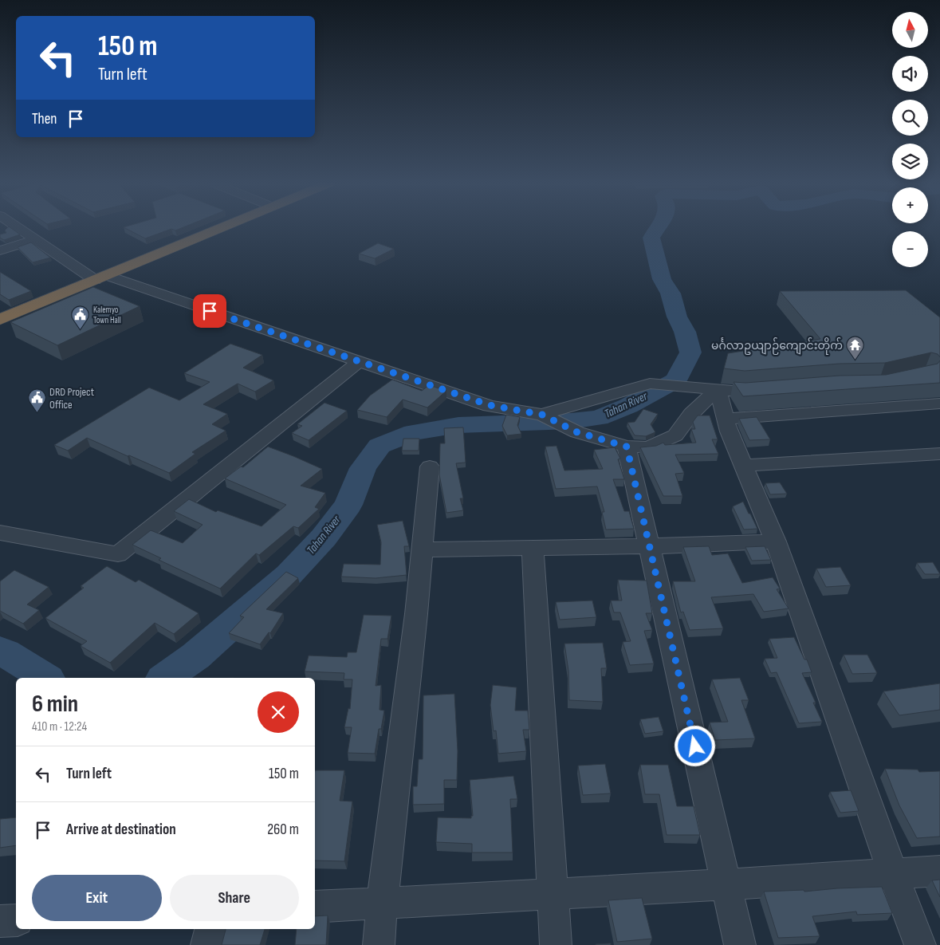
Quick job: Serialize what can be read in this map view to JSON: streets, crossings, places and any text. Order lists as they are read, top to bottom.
{
  "water": ["Tahan River"],
  "places": {
    "public building": ["Kalemyo Town Hall", "DRD Project Office"],
    "temple": ["မင်္ဂလာဥယျာဉ်ကျောင်းတိုက်"]
  },
  "north": "top",
  "page": {
    "map_buttons": ["+", "−"],
    "turn": ["150 m", "Turn left"],
    "then": "Then",
    "heading": ["6 min", "410 m · 12:24"],
    "list": [
      {
        "name": "Turn left",
        "value": "150 m"
      },
      {
        "name": "Arrive at destination",
        "value": "260 m"
      }
    ],
    "buttons": ["Exit", "Share"]
  }
}
